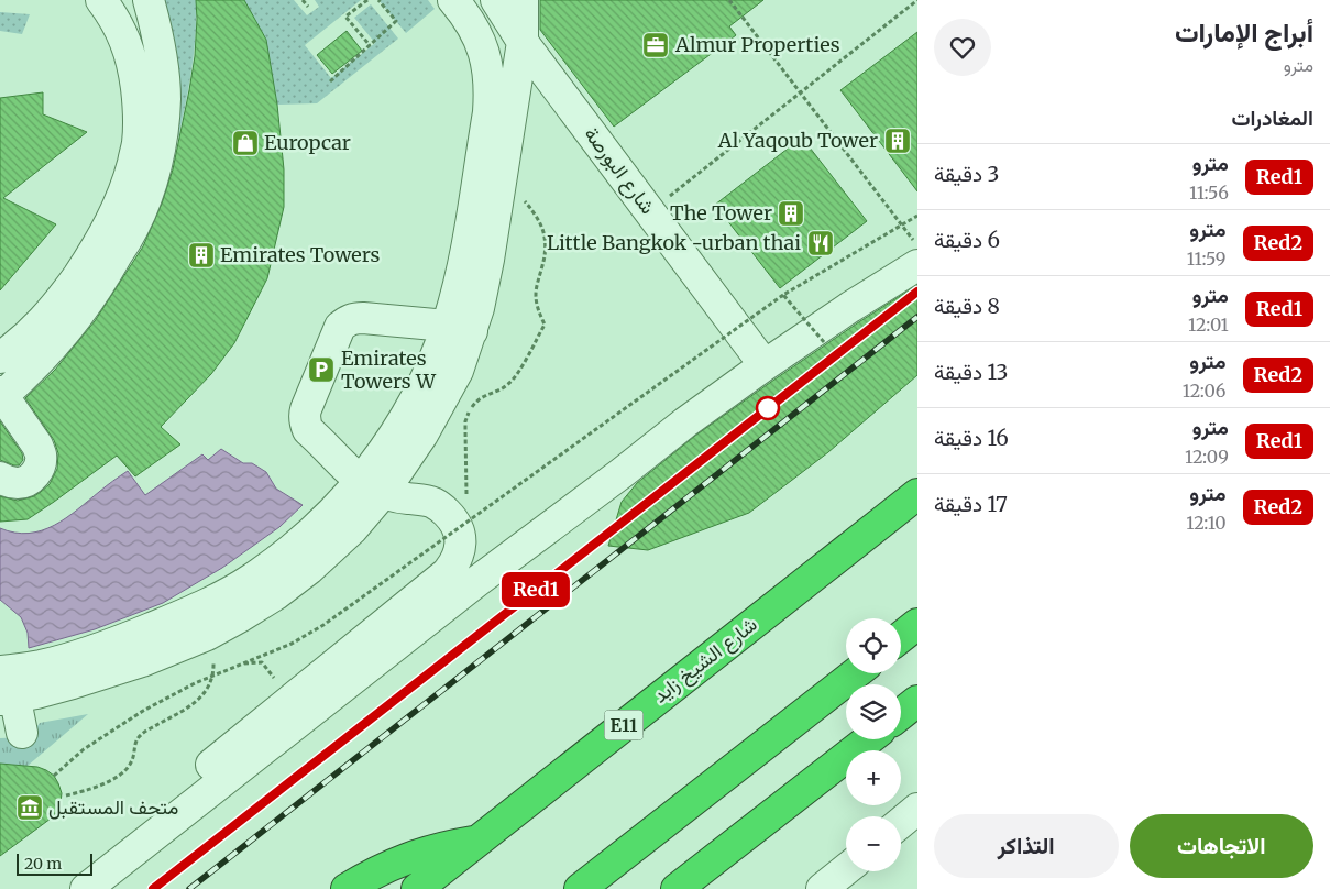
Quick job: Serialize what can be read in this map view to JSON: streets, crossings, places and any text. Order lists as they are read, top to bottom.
{
  "streets": {
    "highway": ["شارع الشيخ زايد", "E11"],
    "street": ["شارع البورصة"]
  },
  "places": {
    "office": ["Almur Properties"],
    "building": ["Al Yaqoub Tower", "The Tower", "Emirates Towers"],
    "shop": ["Europcar"],
    "restaurant": ["Little Bangkok -urban thai"],
    "parking": ["Emirates Towers W"],
    "museum": ["متحف المستقبل"]
  },
  "lines": ["metro line Red1"],
  "scale_bar": "20 m",
  "page": {
    "heading": [
      ["أبراج الإمارات", "مترو"],
      "المغادرات"
    ],
    "on_map": "Red1",
    "list": [
      {
        "mark": "Red1",
        "name": "مترو",
        "note": "11:56",
        "value": "3 دقيقة"
      },
      {
        "mark": "Red2",
        "name": "مترو",
        "note": "11:59",
        "value": "6 دقيقة"
      },
      {
        "mark": "Red1",
        "name": "مترو",
        "note": "12:01",
        "value": "8 دقيقة"
      },
      {
        "mark": "Red2",
        "name": "مترو",
        "note": "12:06",
        "value": "13 دقيقة"
      },
      {
        "mark": "Red1",
        "name": "مترو",
        "note": "12:09",
        "value": "16 دقيقة"
      },
      {
        "mark": "Red2",
        "name": "مترو",
        "note": "12:10",
        "value": "17 دقيقة"
      }
    ],
    "map_buttons": ["+", "−"],
    "buttons": ["الاتجاهات", "التذاكر"],
    "scale": "20 m"
  }
}
